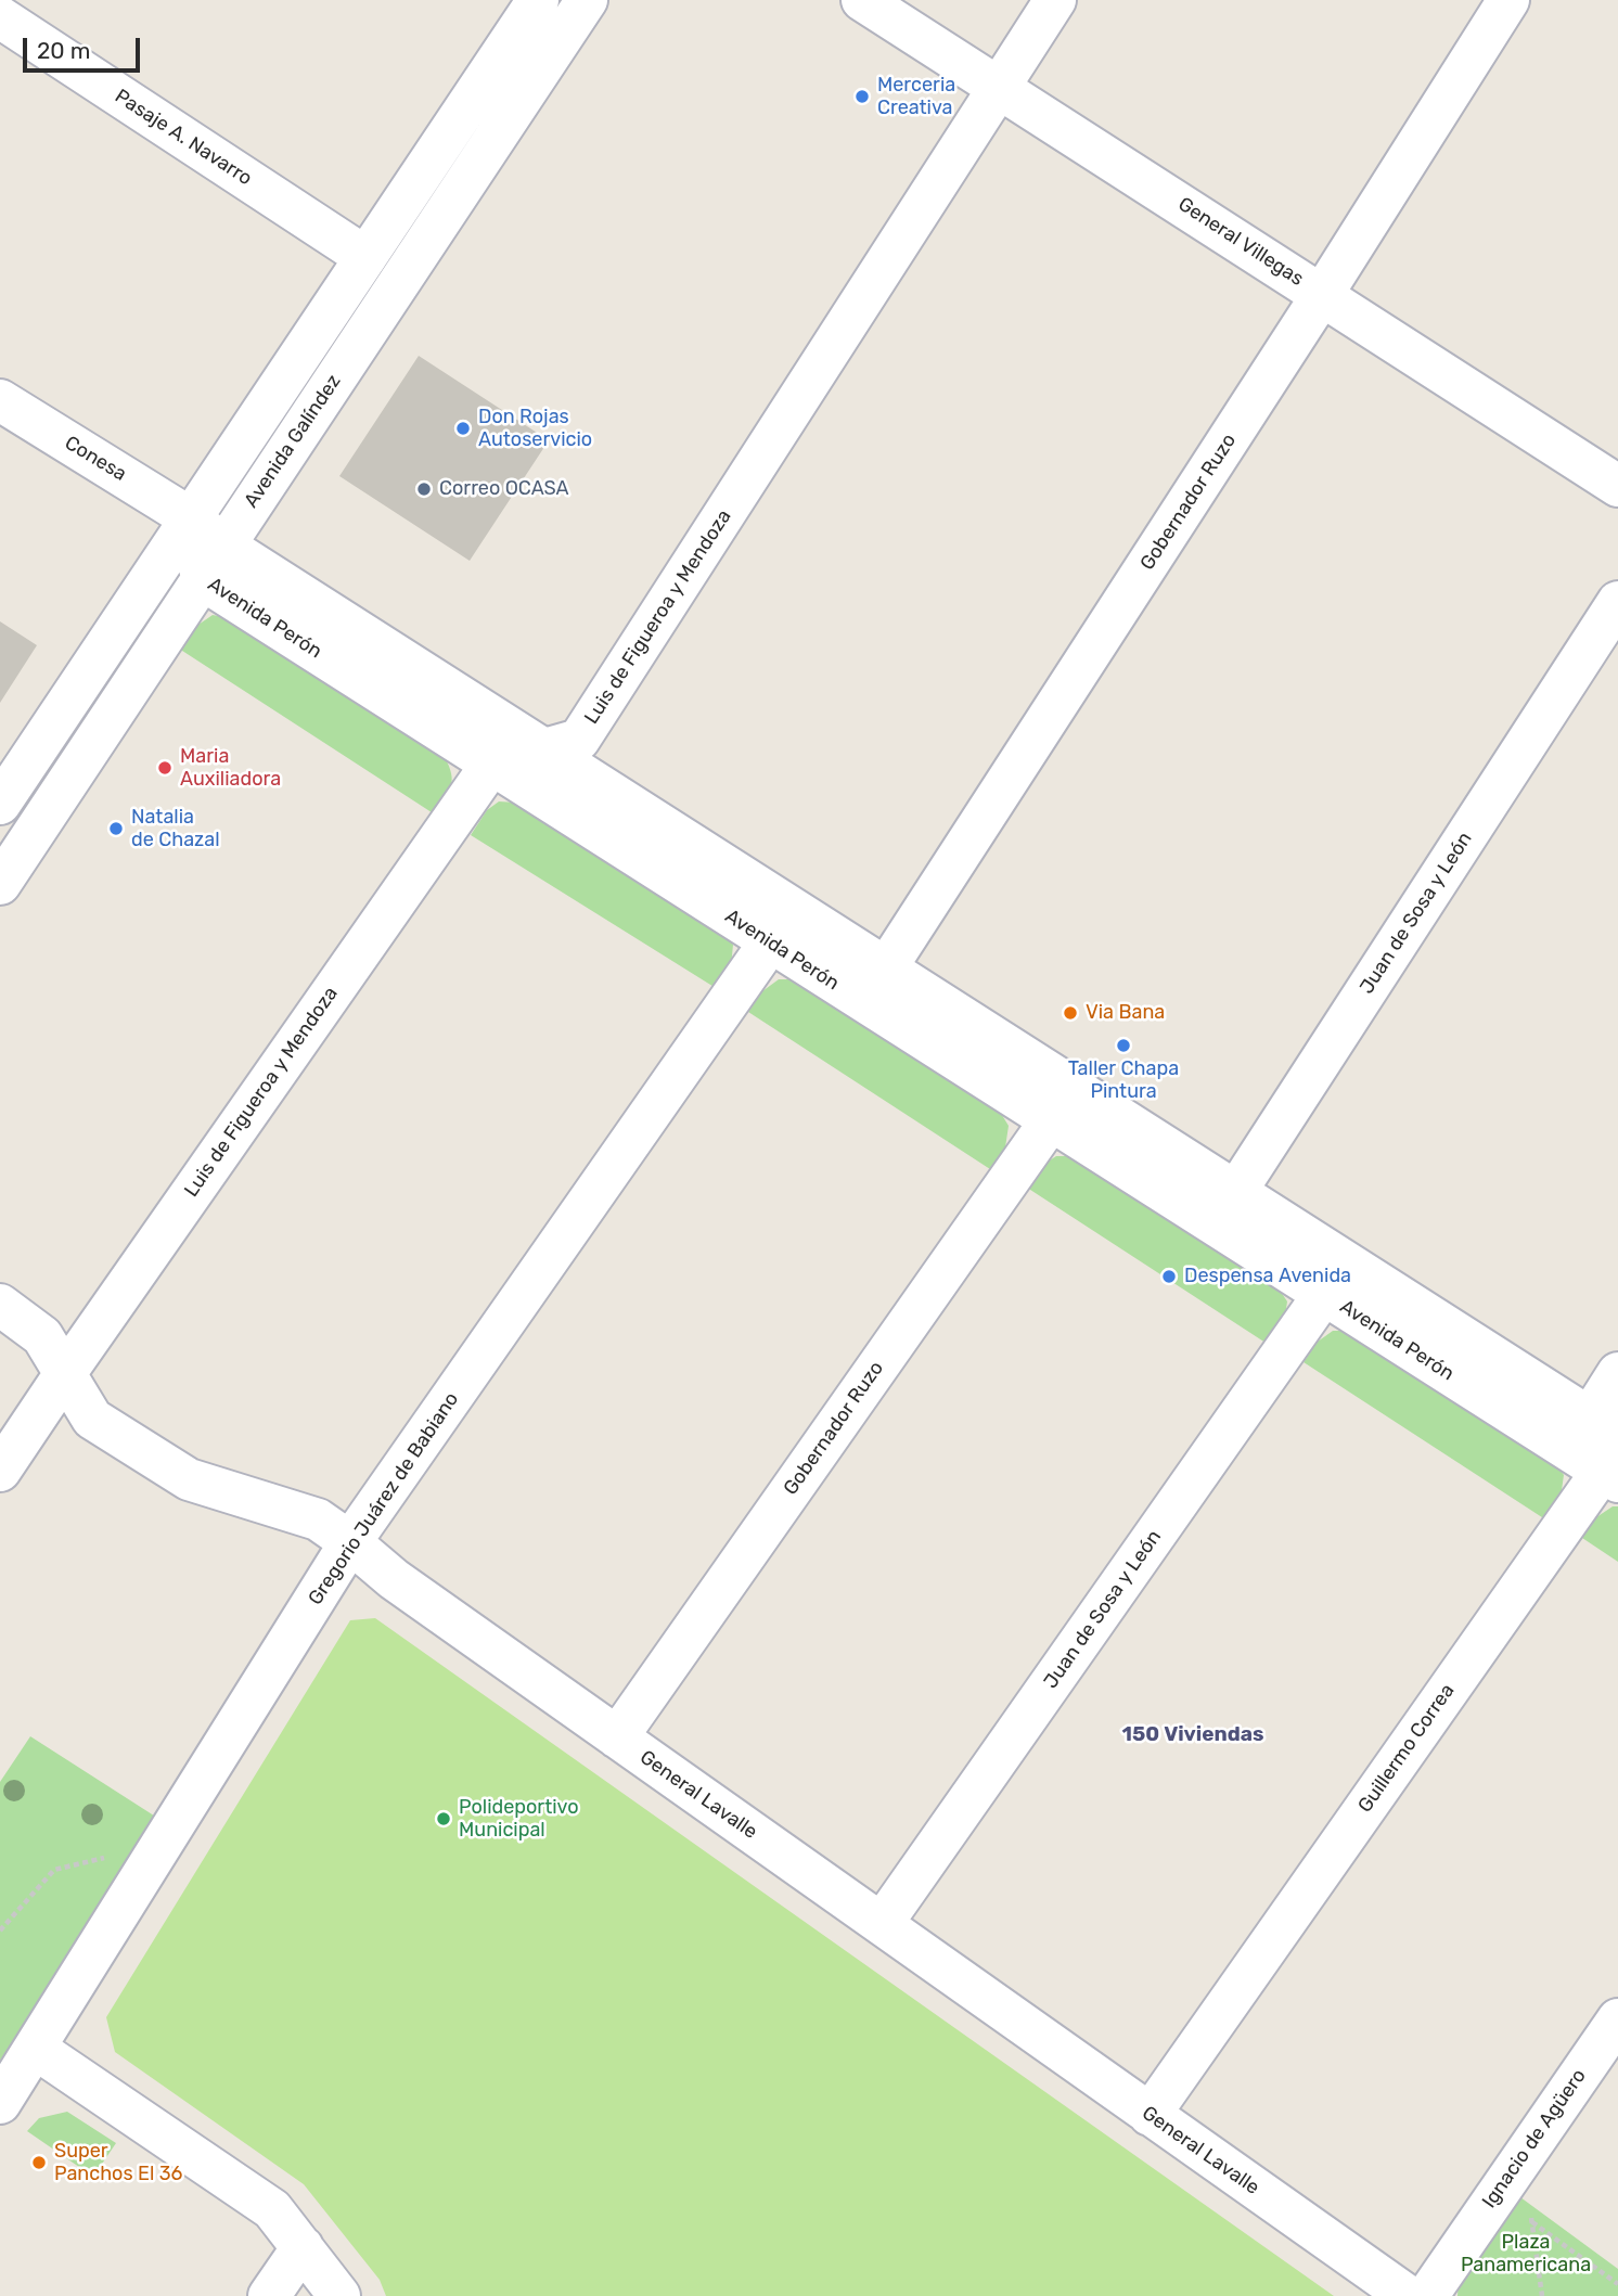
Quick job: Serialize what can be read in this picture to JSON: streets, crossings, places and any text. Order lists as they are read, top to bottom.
{
  "streets": {
    "street": [
      "Pasaje A. Navarro",
      "General Villegas",
      "Avenida Galíndez",
      "Conesa",
      "Gobernador Ruzo",
      "Luis de Figueroa y Mendoza",
      "Avenida Perón",
      "Juan de Sosa y León",
      "Gregorio Juárez de Babiano",
      "Guillermo Correa",
      "General Lavalle",
      "Ignacio de Agüero"
    ]
  },
  "crossings": [
    ["General Villegas", "Gobernador Ruzo"],
    ["General Villegas", "Luis de Figueroa y Mendoza"],
    ["Avenida Galíndez", "Avenida Perón"],
    ["Conesa", "Avenida Perón"],
    ["Gobernador Ruzo", "Avenida Perón"],
    ["Gobernador Ruzo", "General Lavalle"],
    ["Luis de Figueroa y Mendoza", "Avenida Perón"],
    ["Luis de Figueroa y Mendoza", "General Lavalle"],
    ["Avenida Perón", "Juan de Sosa y León"],
    ["Avenida Perón", "Gregorio Juárez de Babiano"],
    ["Avenida Perón", "Guillermo Correa"],
    ["Juan de Sosa y León", "General Lavalle"],
    ["Gregorio Juárez de Babiano", "General Lavalle"],
    ["Guillermo Correa", "General Lavalle"]
  ],
  "districts": ["150 Viviendas"],
  "parks": ["Plaza Panamericana"],
  "places": [
    "Merceria Creativa",
    "Don Rojas Autoservicio",
    "Correo OCASA",
    "Maria Auxiliadora",
    "Natalia de Chazal",
    "Via Bana",
    "Taller Chapa Pintura",
    "Despensa Avenida",
    "Polideportivo Municipal",
    "Super Panchos El 36"
  ],
  "scale_bar": "20 m"
}
